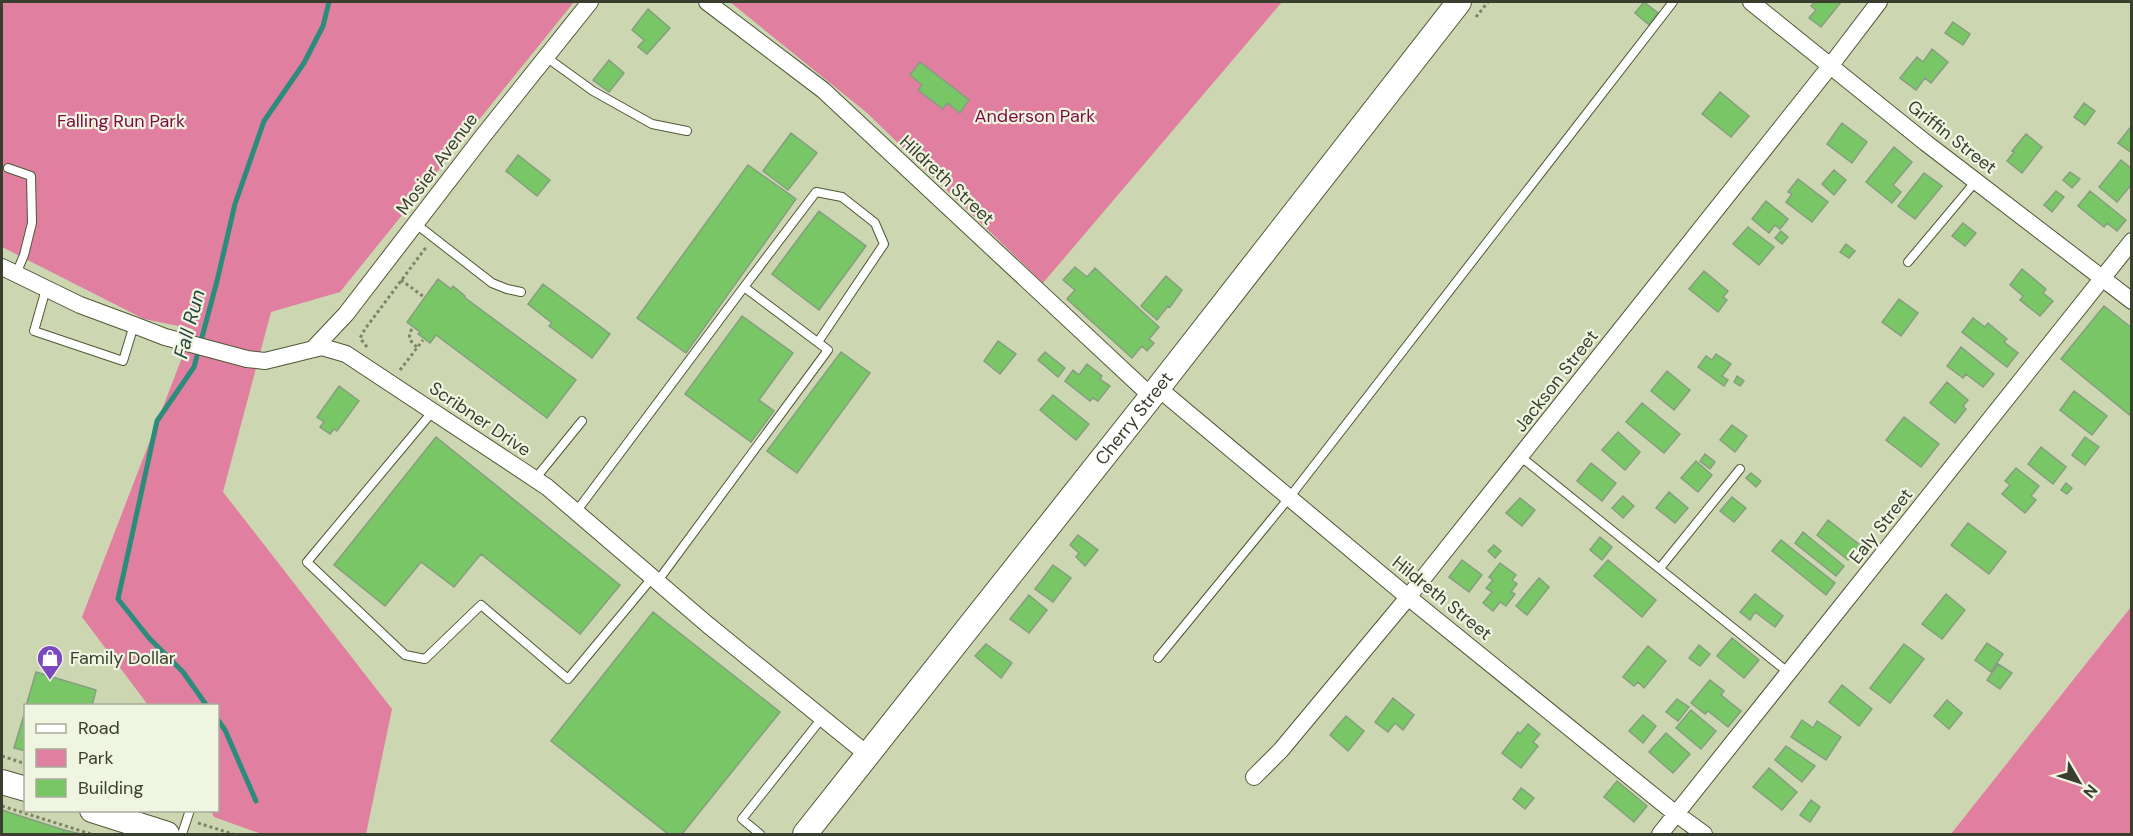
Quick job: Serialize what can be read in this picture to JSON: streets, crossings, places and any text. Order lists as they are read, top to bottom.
{
  "streets": {
    "street": [
      "Griffin Street",
      "Mosier Avenue",
      "Hildreth Street",
      "Jackson Street",
      "Scribner Drive",
      "Cherry Street",
      "Ealy Street"
    ]
  },
  "crossings": [
    ["Griffin Street", "Jackson Street"],
    ["Griffin Street", "Ealy Street"],
    ["Mosier Avenue", "Scribner Drive"],
    ["Hildreth Street", "Jackson Street"],
    ["Hildreth Street", "Cherry Street"],
    ["Hildreth Street", "Ealy Street"],
    ["Scribner Drive", "Cherry Street"]
  ],
  "water": ["Fall Run"],
  "parks": ["Anderson Park", "Falling Run Park"],
  "places": {
    "shop": ["Family Dollar"]
  },
  "legend": ["Road", "Park", "Building"],
  "north": "bottom right"
}
